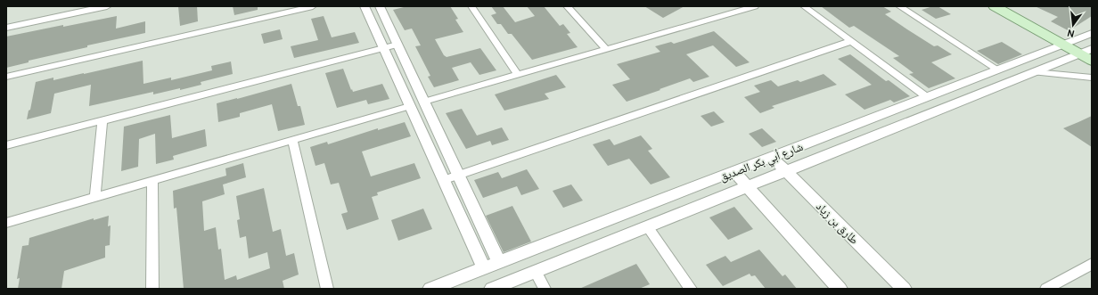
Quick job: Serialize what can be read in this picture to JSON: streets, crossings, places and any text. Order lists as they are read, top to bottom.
{
  "streets": {
    "street": ["شارع أبي بكر الصديق", "طارق بن زياد"]
  },
  "crossings": [
    ["شارع أبي بكر الصديق", "طارق بن زياد"]
  ],
  "north": "bottom"
}
